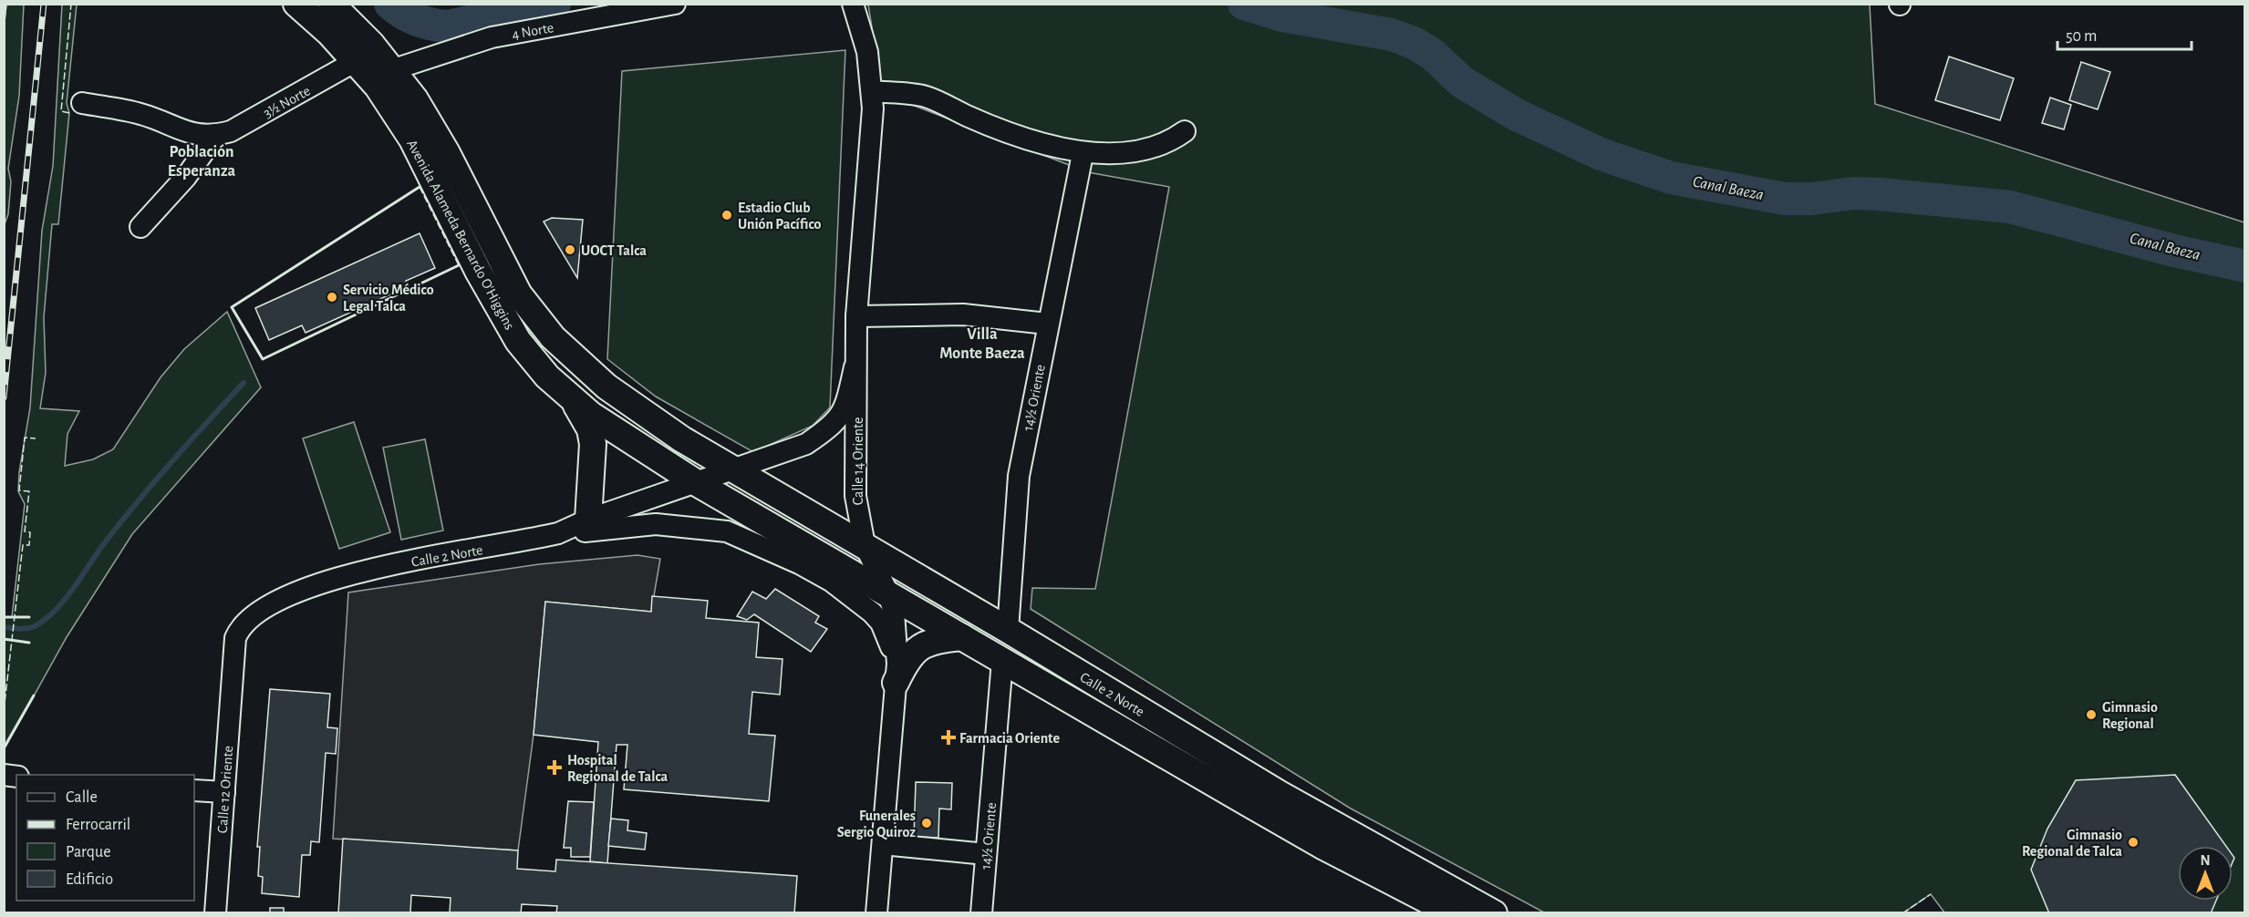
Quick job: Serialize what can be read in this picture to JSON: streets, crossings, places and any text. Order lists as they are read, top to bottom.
{
  "streets": {
    "main road": ["Avenida Alameda Bernardo O'Higgins", "Calle 2 Norte"],
    "street": [
      "4 Norte",
      "3½ Norte",
      "14½ Oriente",
      "Calle 14 Oriente",
      "Calle 12 Oriente"
    ]
  },
  "crossings": [
    ["4 Norte", "Avenida Alameda Bernardo O'Higgins"],
    ["3½ Norte", "Avenida Alameda Bernardo O'Higgins"],
    ["Avenida Alameda Bernardo O'Higgins", "Calle 2 Norte"],
    ["14½ Oriente", "Calle 2 Norte"],
    ["Calle 14 Oriente", "Calle 2 Norte"],
    ["Calle 2 Norte", "Calle 12 Oriente"]
  ],
  "districts": ["Población Esperanza", "Villa Monte Baeza"],
  "water": ["Canal Baeza"],
  "places": {
    "other": [
      "Estadio Club Unión Pacífico",
      "UOCT Talca",
      "Servicio Médico Legal Talca",
      "Gimnasio Regional",
      "Funerales Sergio Quiroz",
      "Gimnasio Regional de Talca"
    ],
    "health": ["Farmacia Oriente", "Hospital Regional de Talca"]
  },
  "legend": [
    "Calle",
    "Ferrocarril",
    "Parque",
    "Edificio"
  ],
  "scale_bar": "50 m",
  "north": "top"
}
